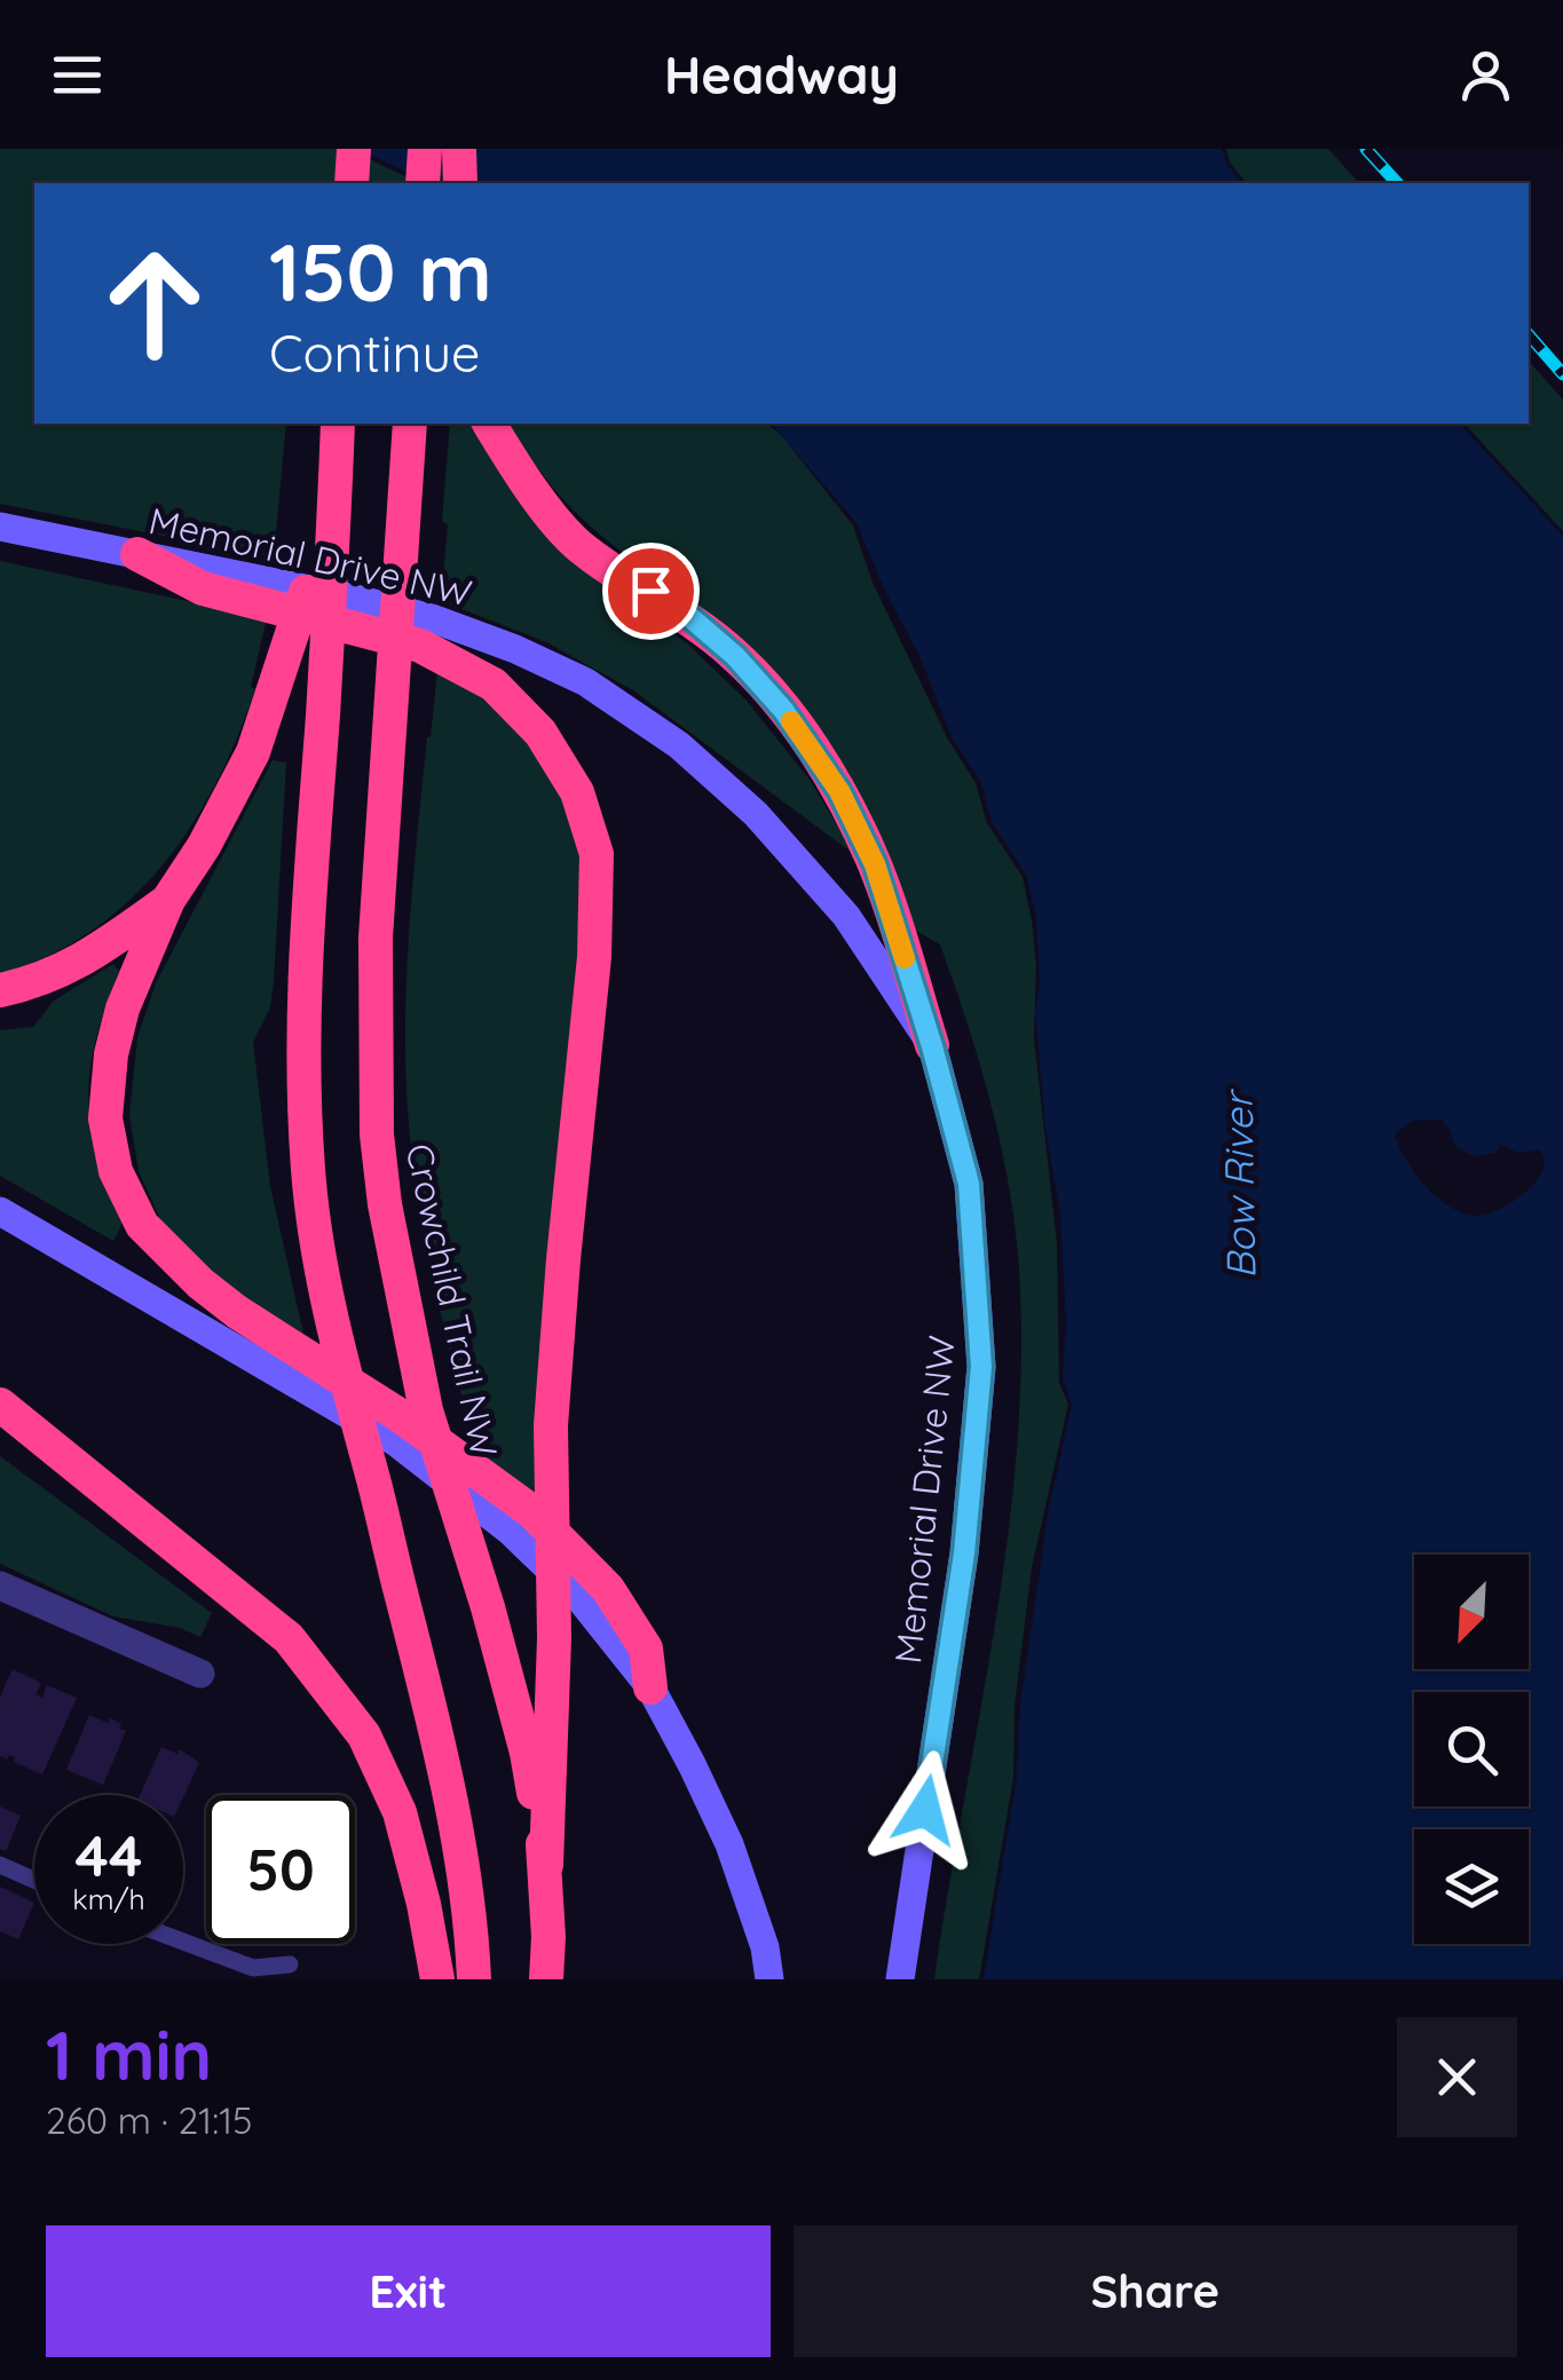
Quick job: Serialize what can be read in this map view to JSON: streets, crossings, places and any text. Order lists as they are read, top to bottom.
{
  "streets": {
    "highway": ["Crowchild Trail NW"],
    "main road": ["Memorial Drive NW"]
  },
  "water": ["Bow River"],
  "north": "bottom left",
  "page": {
    "header": "Headway",
    "turn": ["150 m", "Continue"],
    "speed": "44 km/h",
    "limit": "50",
    "heading": ["1 min", "260 m · 21:15"],
    "buttons": ["Exit", "Share"]
  }
}
